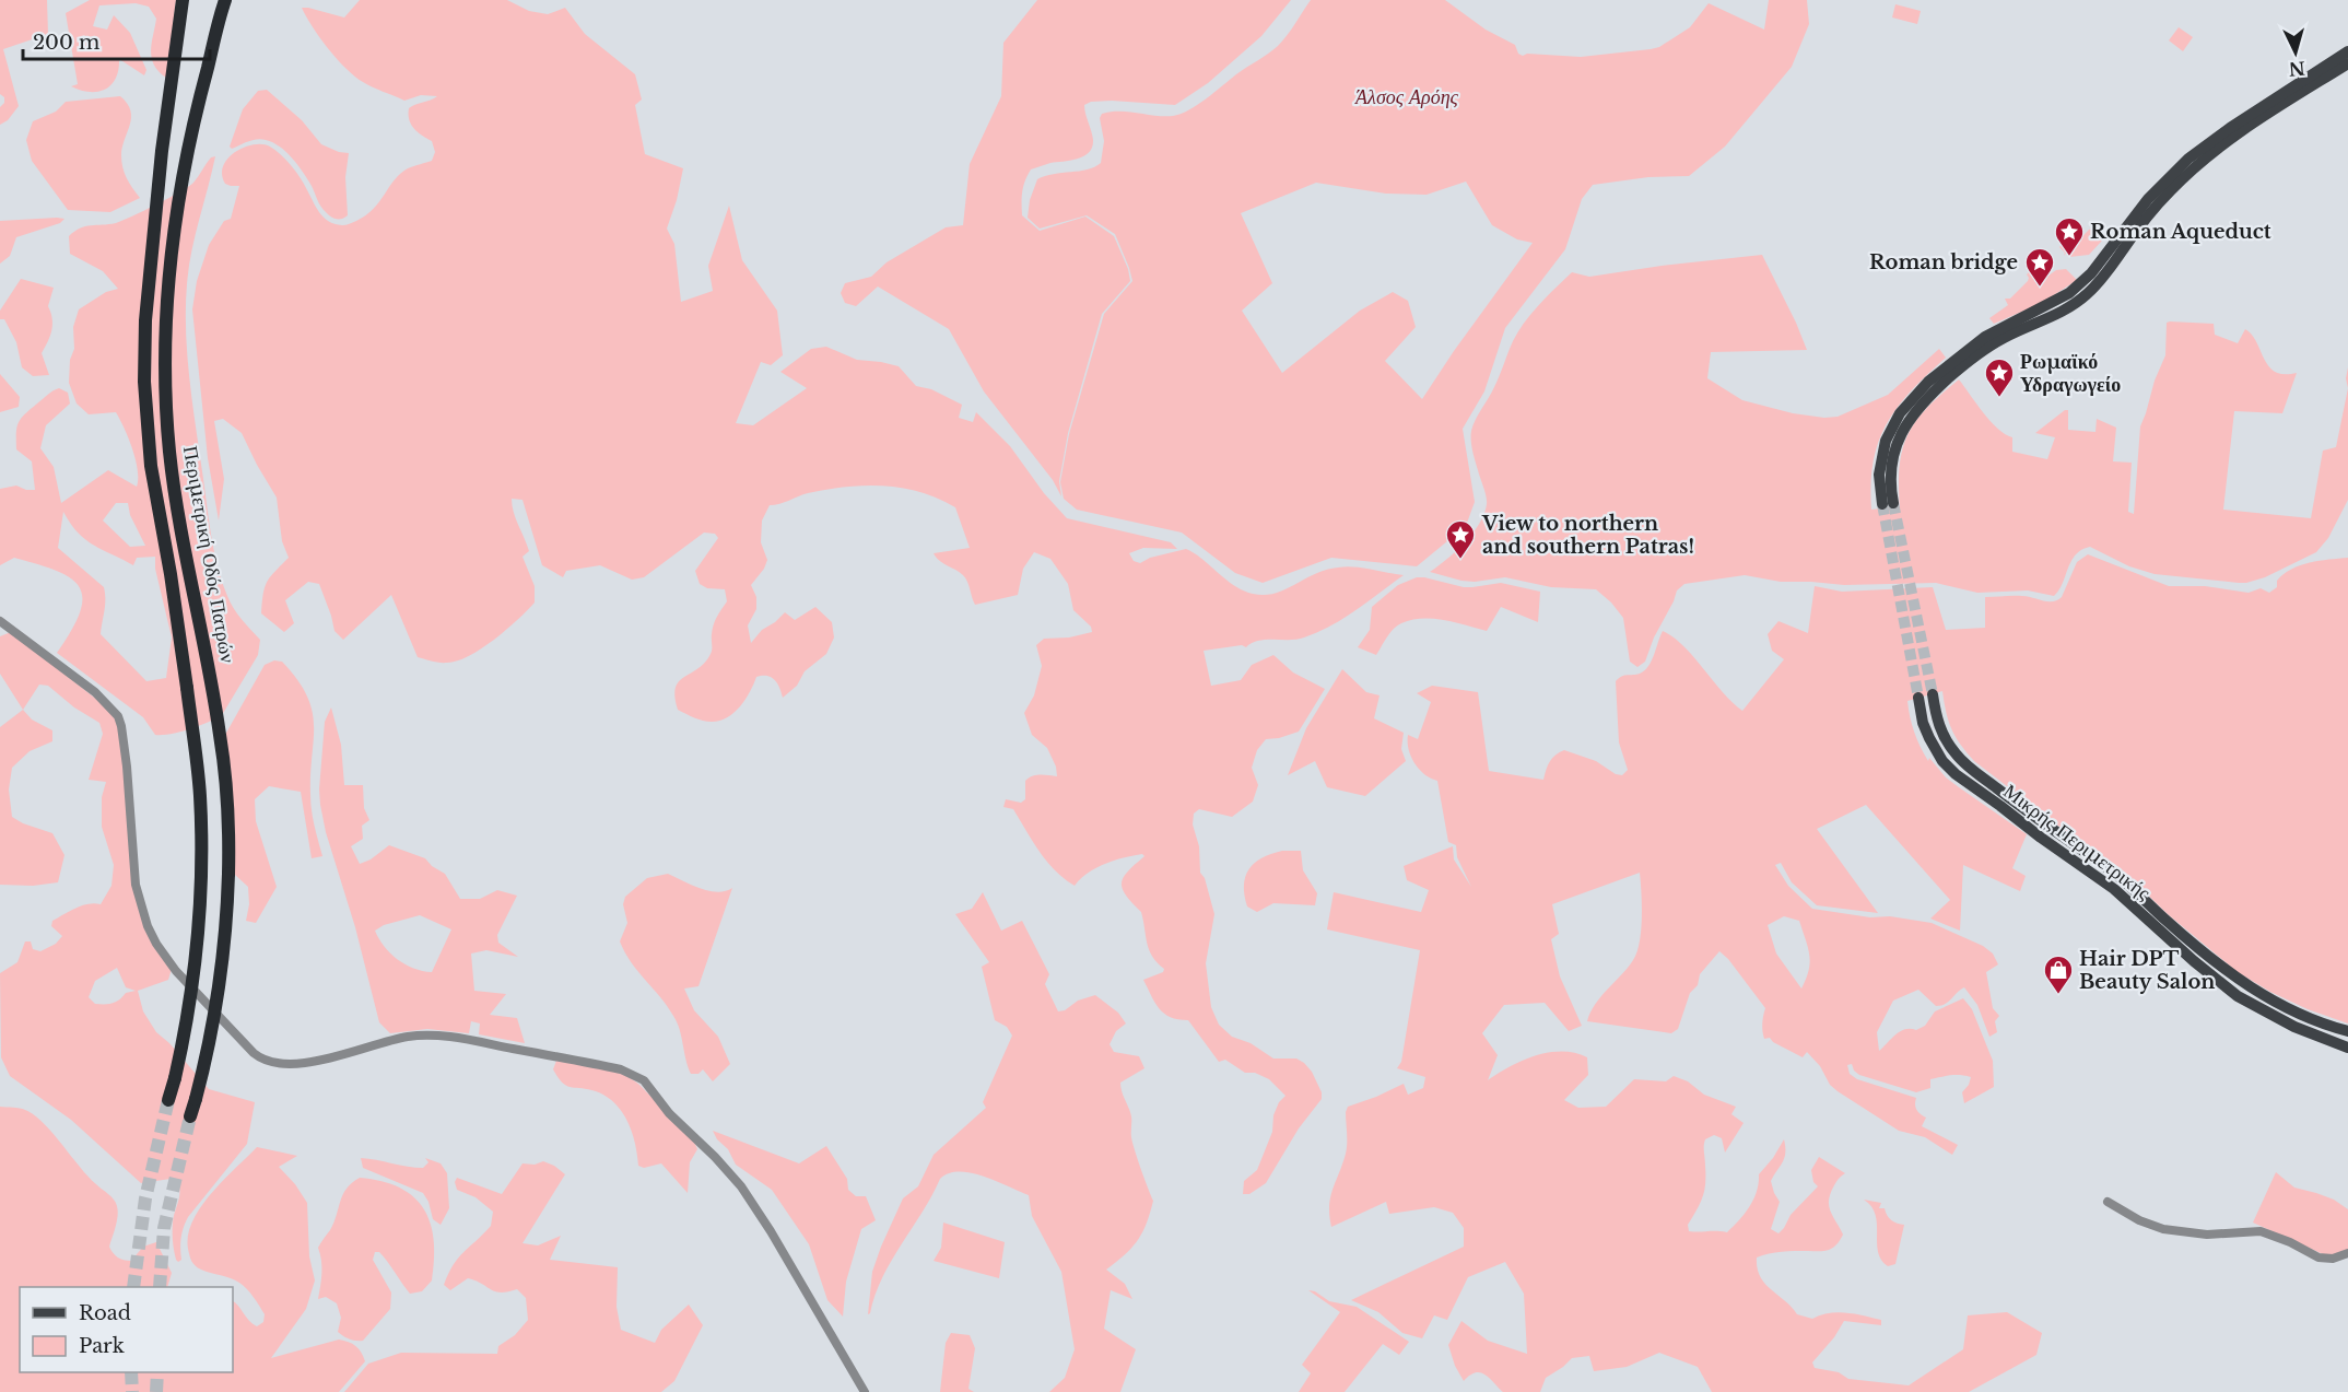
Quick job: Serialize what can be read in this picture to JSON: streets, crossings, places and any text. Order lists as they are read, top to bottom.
{
  "streets": {
    "highway": ["Περιμετρική Οδός Πατρών"],
    "main road": ["Μικρής Περιμετρικής"]
  },
  "parks": ["Άλσος Αρόης"],
  "places": {
    "place": [
      "Roman Aqueduct",
      "Roman bridge",
      "Ρωμαϊκό Υδραγωγείο",
      "View to northern and southern Patras!"
    ],
    "shop": ["Hair DPT Beauty Salon"]
  },
  "legend": ["Road", "Park"],
  "scale_bar": "200 m",
  "north": "bottom"
}
